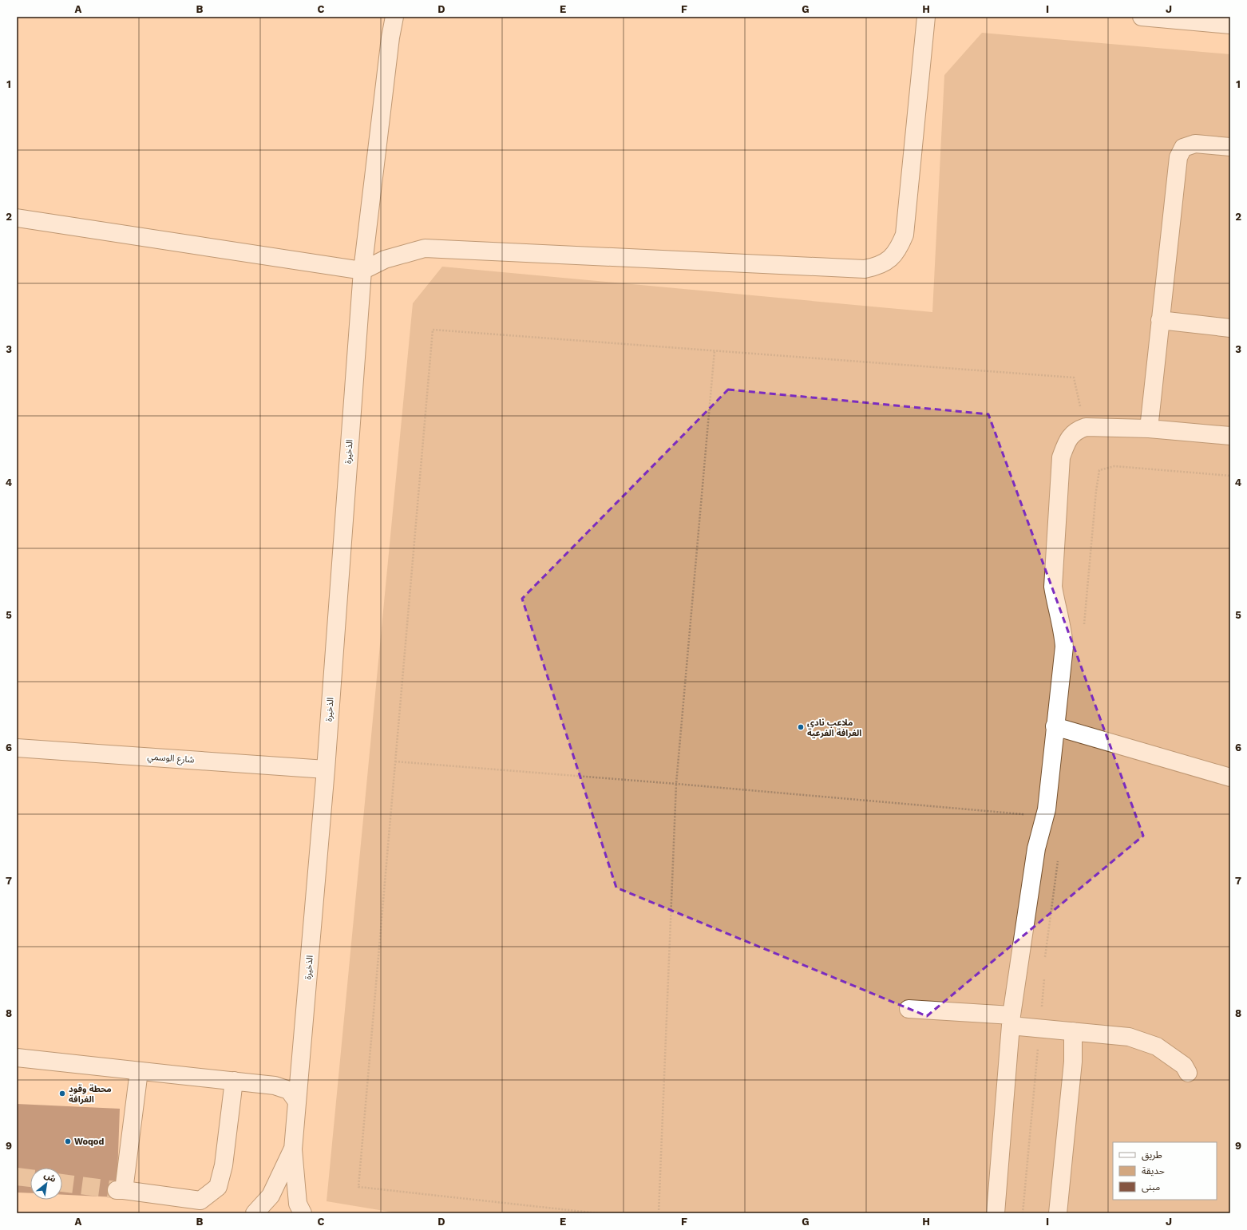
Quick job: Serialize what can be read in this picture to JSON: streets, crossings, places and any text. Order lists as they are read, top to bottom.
{
  "streets": {
    "street": ["الذخيرة", "شارع الوسمي"]
  },
  "crossings": [
    ["الذخيرة", "شارع الوسمي"]
  ],
  "places": ["ملاعب نادي الغرافة الفرعية", "محطة وقود الغرافة", "Woqod"],
  "legend": ["طريق", "حديقة", "مبنى"],
  "north": "top right",
  "grid": {
    "columns": [
      "A",
      "B",
      "C",
      "D",
      "E",
      "F",
      "G",
      "H",
      "I",
      "J"
    ],
    "rows": [
      "1",
      "2",
      "3",
      "4",
      "5",
      "6",
      "7",
      "8",
      "9"
    ]
  }
}
